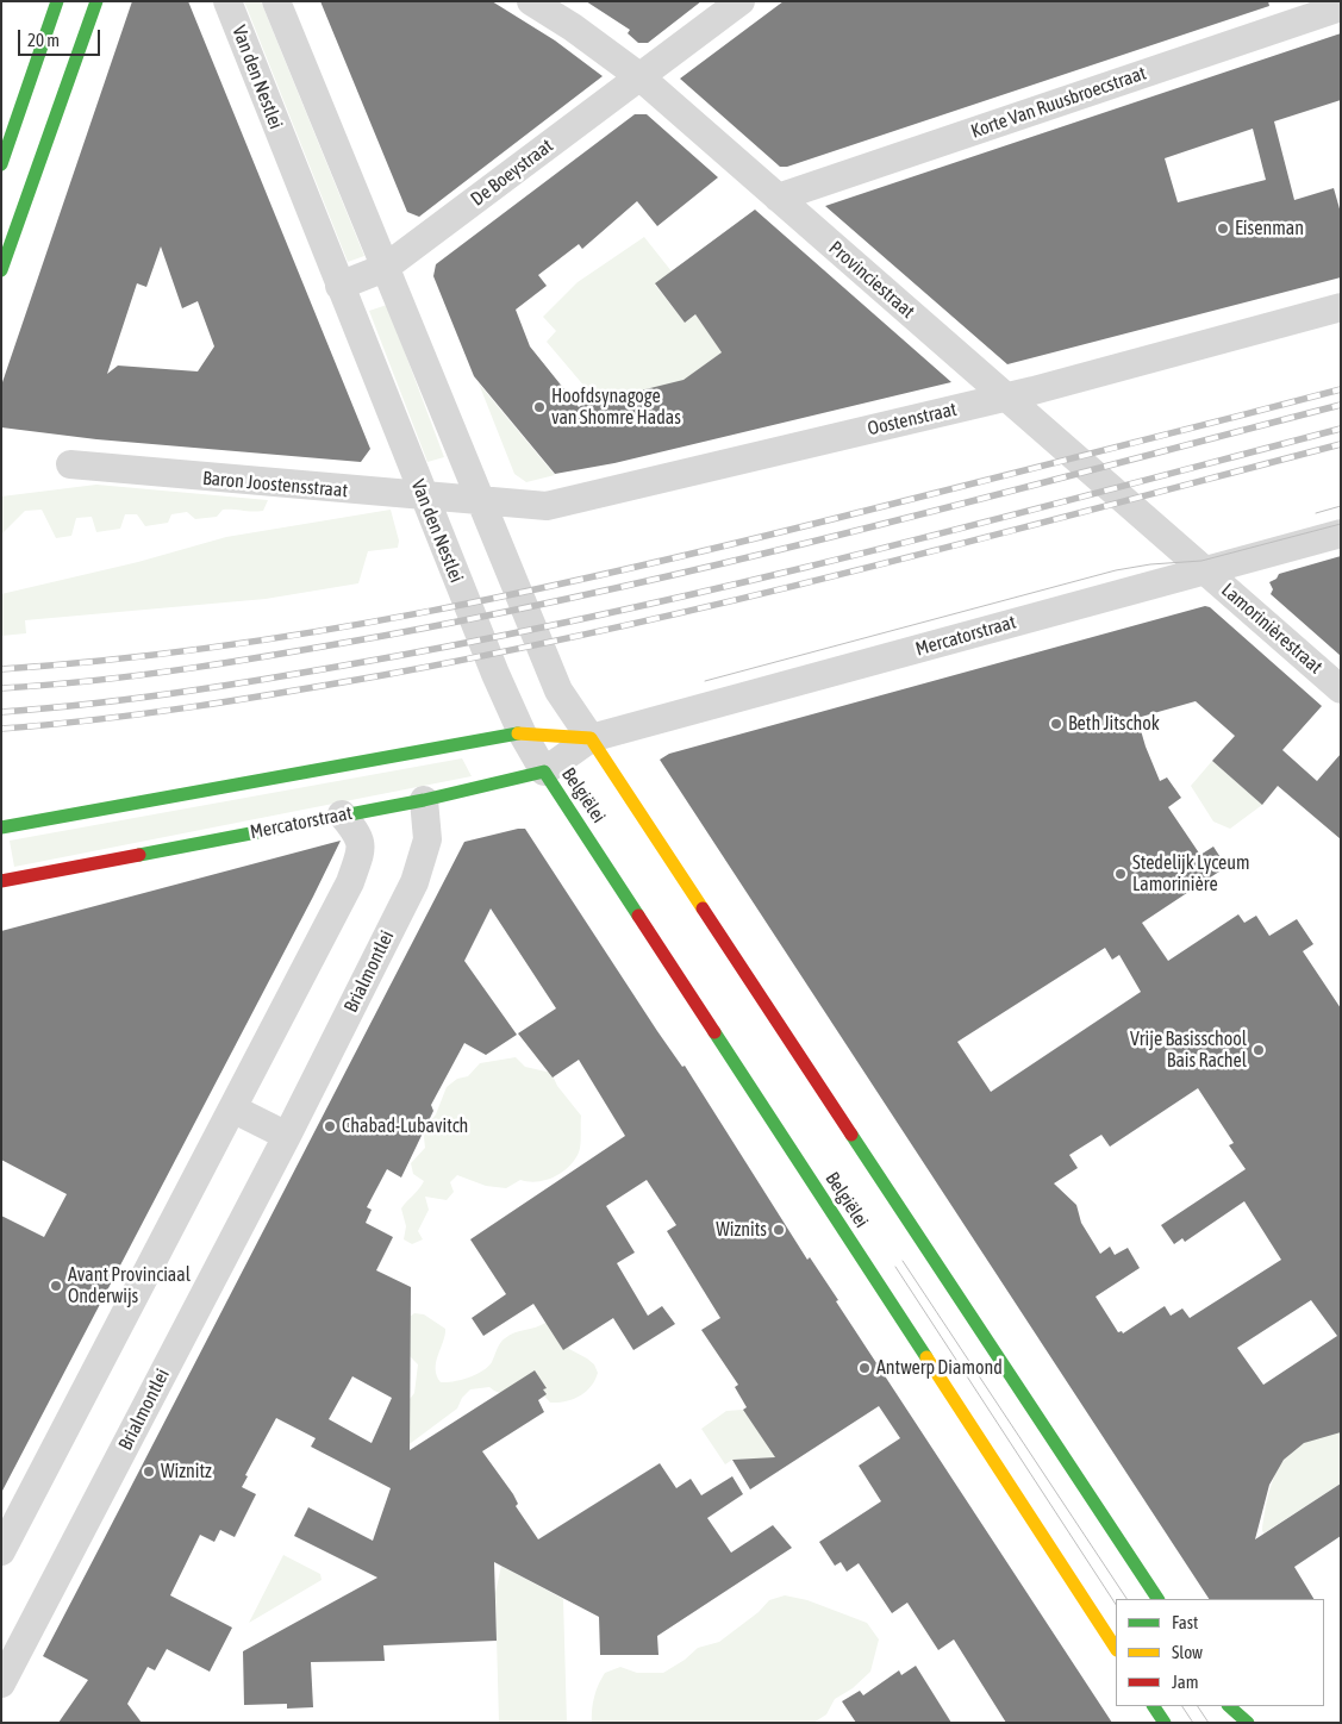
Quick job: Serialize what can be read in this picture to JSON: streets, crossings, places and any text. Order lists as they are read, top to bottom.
{
  "streets": {
    "street": [
      "Van den Nestlei",
      "Korte Van Ruusbroecstraat",
      "De Boeystraat",
      "Provinciestraat",
      "Oostenstraat",
      "Baron Joostensstraat",
      "Lamorinièrestraat",
      "Mercatorstraat",
      "Belgiëlei",
      "Brialmontlei"
    ]
  },
  "crossings": [
    ["Van den Nestlei", "Baron Joostensstraat"],
    ["Van den Nestlei", "Mercatorstraat"],
    ["Van den Nestlei", "Belgiëlei"],
    ["Korte Van Ruusbroecstraat", "Provinciestraat"],
    ["De Boeystraat", "Provinciestraat"],
    ["Provinciestraat", "Oostenstraat"],
    ["Provinciestraat", "Lamorinièrestraat"],
    ["Provinciestraat", "Mercatorstraat"],
    ["Oostenstraat", "Baron Joostensstraat"],
    ["Lamorinièrestraat", "Mercatorstraat"],
    ["Mercatorstraat", "Belgiëlei"],
    ["Mercatorstraat", "Brialmontlei"]
  ],
  "places": [
    "Eisenman",
    "Hoofdsynagoge van Shomre Hadas",
    "Beth Jitschok",
    "Stedelijk Lyceum Lamorinière",
    "Vrije Basisschool Bais Rachel",
    "Chabad-Lubavitch",
    "Wiznits",
    "Avant Provinciaal Onderwijs",
    "Antwerp Diamond",
    "Wiznitz"
  ],
  "legend": ["Fast", "Slow", "Jam"],
  "scale_bar": "20 m"
}
